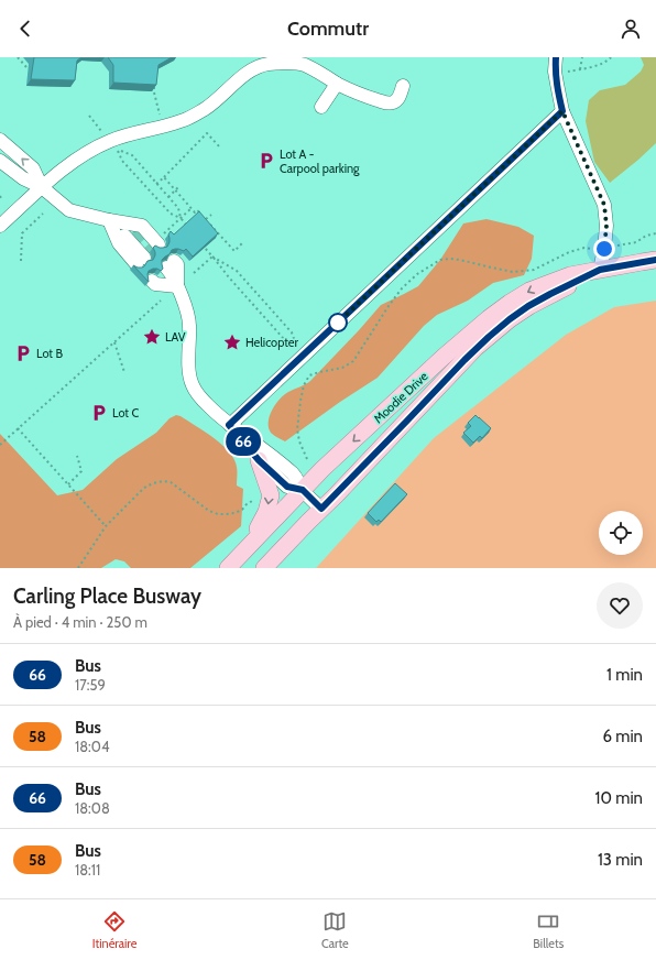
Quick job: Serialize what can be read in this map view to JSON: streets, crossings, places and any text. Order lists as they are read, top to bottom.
{
  "streets": {
    "main road": ["Moodie Drive"]
  },
  "places": {
    "parking": ["Lot A - Carpool parking", "Lot B", "Lot C"],
    "place": ["LAV", "Helicopter"]
  },
  "lines": ["bus line 66"],
  "page": {
    "header": "Commutr",
    "on_map": "66",
    "heading": ["Carling Place Busway", "À pied · 4 min · 250 m"],
    "list": [
      {
        "mark": "66",
        "name": "Bus",
        "note": "17:59",
        "value": "1 min"
      },
      {
        "mark": "58",
        "name": "Bus",
        "note": "18:04",
        "value": "6 min"
      },
      {
        "mark": "66",
        "name": "Bus",
        "note": "18:08",
        "value": "10 min"
      },
      {
        "mark": "58",
        "name": "Bus",
        "note": "18:11",
        "value": "13 min"
      }
    ],
    "tabs": ["Itinéraire", "Carte", "Billets"]
  }
}
